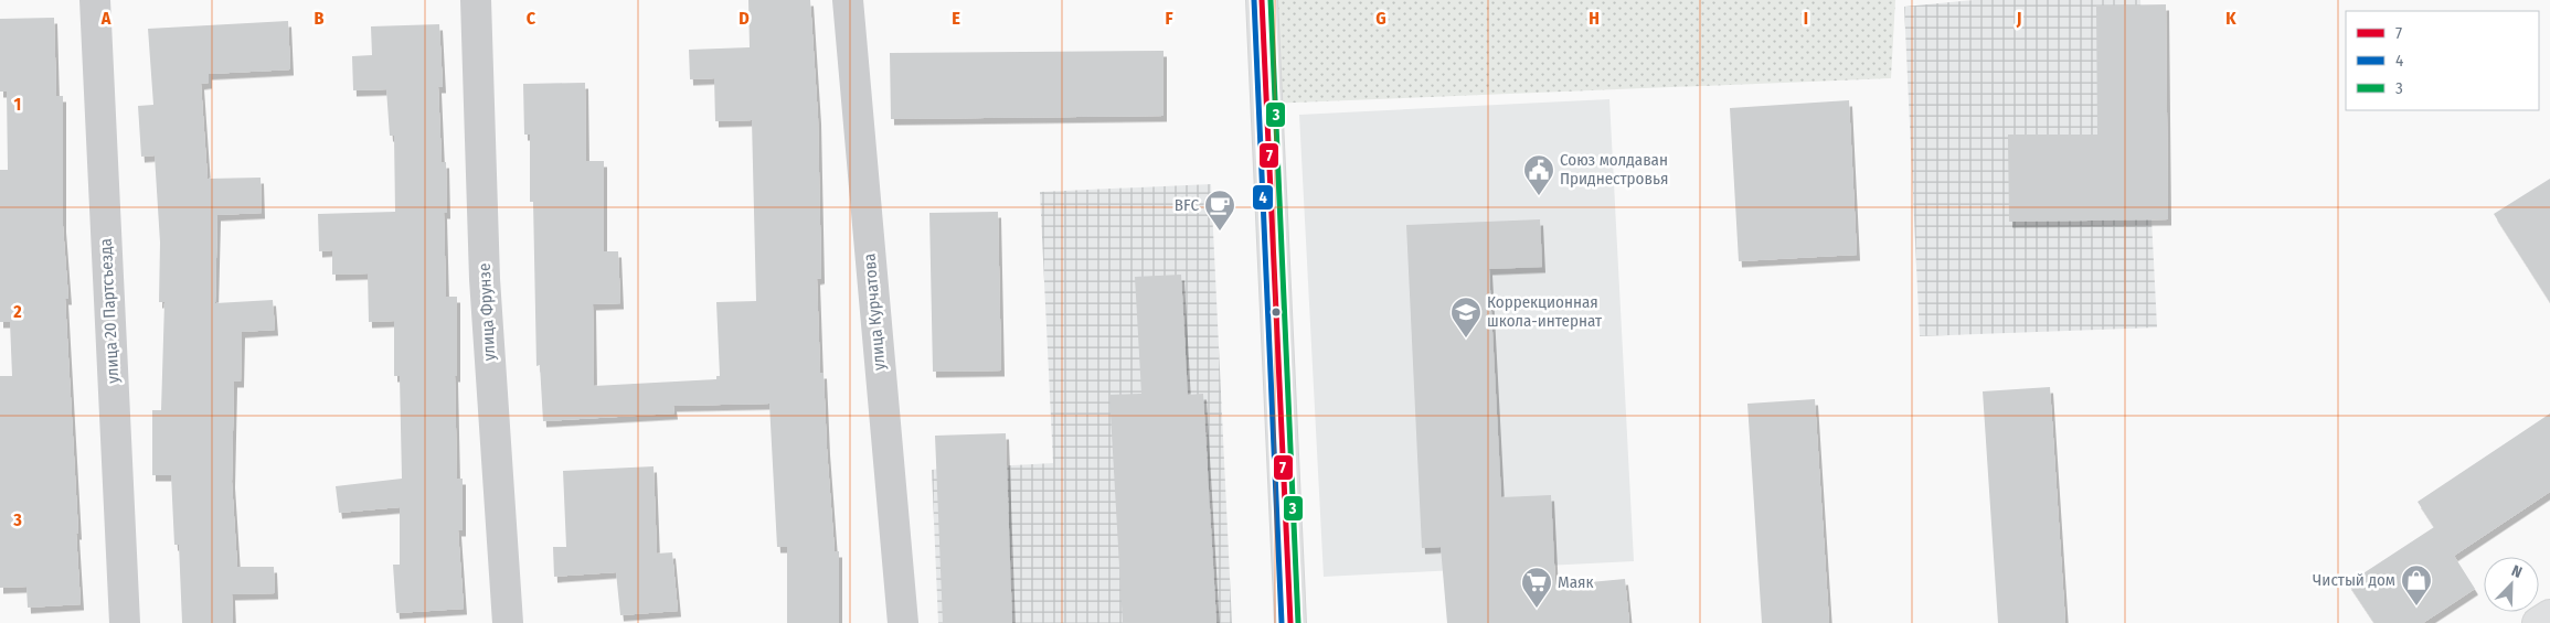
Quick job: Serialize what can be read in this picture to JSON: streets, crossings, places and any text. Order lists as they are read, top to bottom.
{
  "streets": {
    "street": ["улица 20 Партсъезда", "улица Фрунзе", "улица Курчатова"]
  },
  "places": {
    "public building": ["Союз молдаван Приднестровья"],
    "cafe": ["BFC"],
    "school or university": ["Коррекционная школа-интернат"],
    "shop": ["Чистый дом"],
    "supermarket": ["Маяк"]
  },
  "lines": ["transit line 7", "transit line 4", "transit line 3"],
  "legend": ["7", "4", "3"],
  "north": "top right",
  "grid": {
    "columns": [
      "A",
      "B",
      "C",
      "D",
      "E",
      "F",
      "G",
      "H",
      "I",
      "J",
      "K"
    ],
    "rows": ["1", "2", "3"]
  }
}
